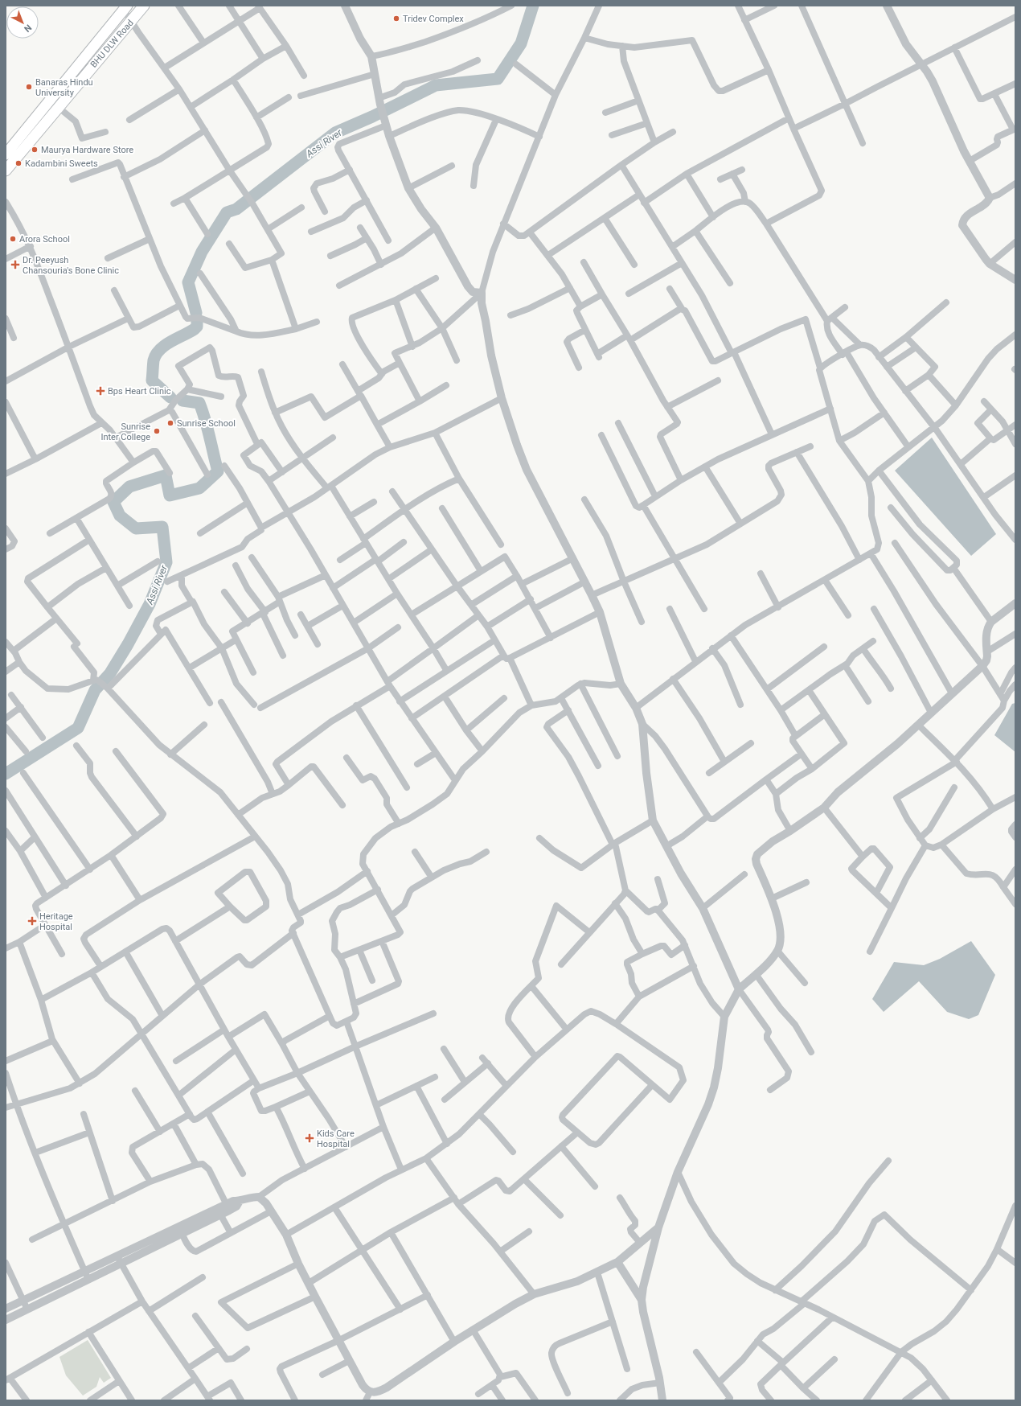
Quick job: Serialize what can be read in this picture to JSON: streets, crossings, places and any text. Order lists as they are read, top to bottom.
{
  "streets": {
    "main road": ["BHU DLW Road"]
  },
  "water": ["Assi River"],
  "places": {
    "other": [
      "Tridev Complex",
      "Banaras Hindu University",
      "Maurya Hardware Store",
      "Kadambini Sweets",
      "Arora School",
      "Sunrise School",
      "Sunrise Inter College"
    ],
    "health": [
      "Dr. Peeyush Chansouria's Bone Clinic",
      "Bps Heart Clinic",
      "Heritage Hospital",
      "Kids Care Hospital"
    ]
  },
  "north": "bottom right"
}
